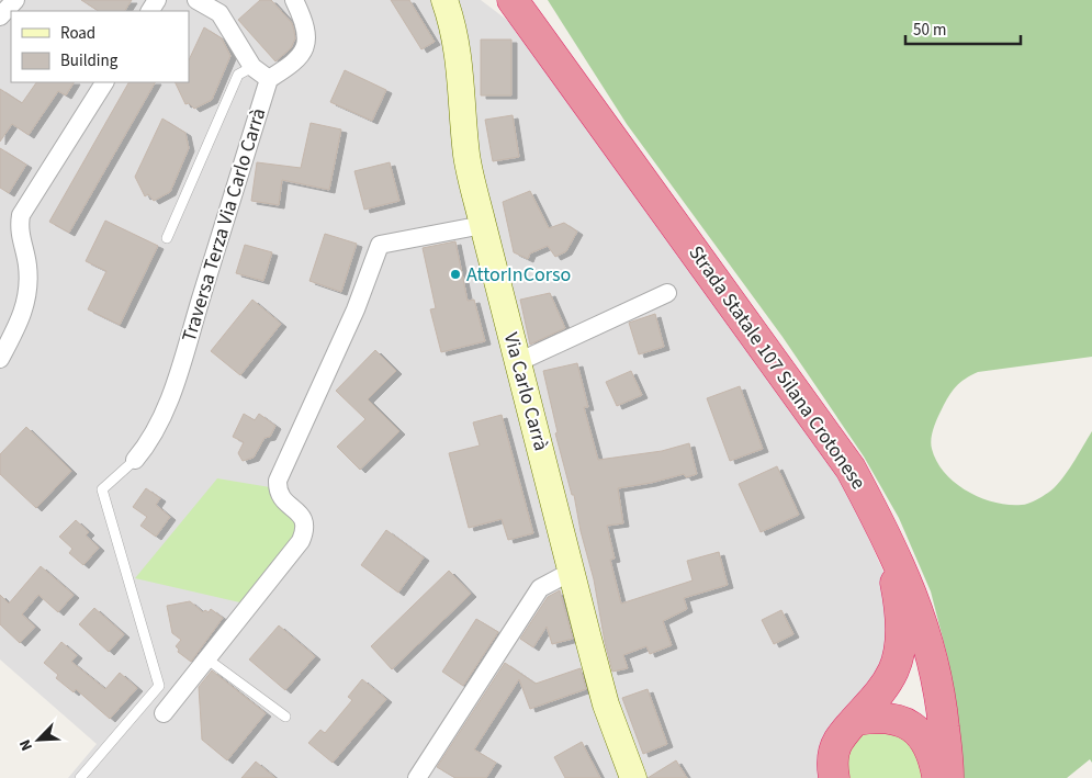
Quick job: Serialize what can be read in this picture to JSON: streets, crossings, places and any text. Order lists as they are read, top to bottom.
{
  "streets": {
    "highway": ["Strada Statale 107 Silana Crotonese"],
    "main road": ["Via Carlo Carrà"],
    "street": ["Traversa Terza Via Carlo Carrà"]
  },
  "places": ["AttorInCorso"],
  "legend": ["Road", "Building"],
  "scale_bar": "50 m",
  "north": "bottom left"
}
